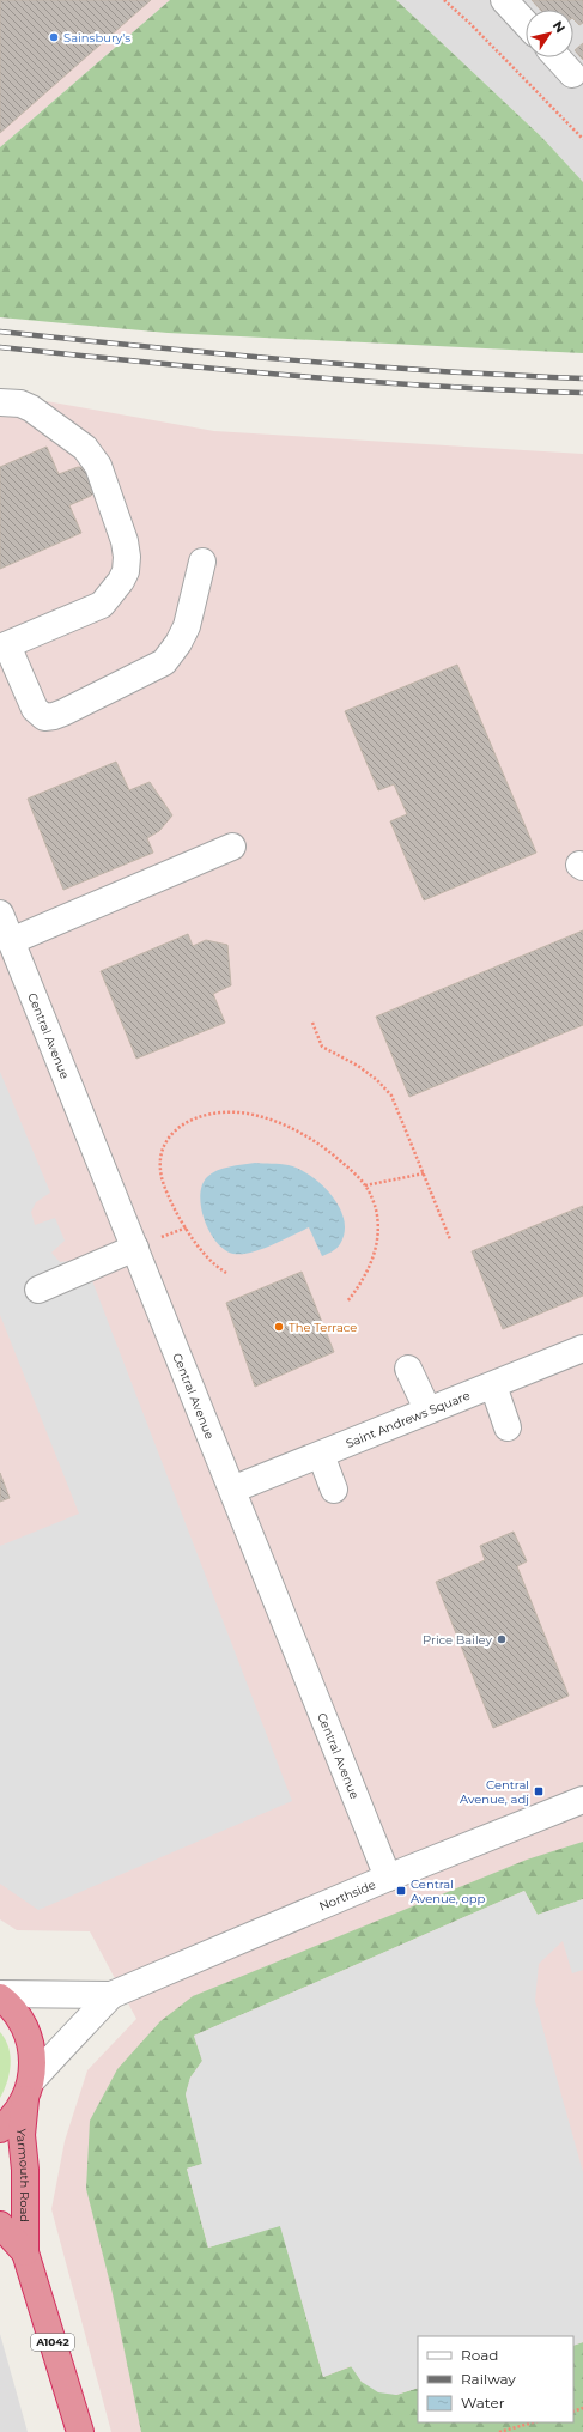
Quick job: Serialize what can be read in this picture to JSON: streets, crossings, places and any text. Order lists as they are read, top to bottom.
{
  "streets": {
    "highway": ["Yarmouth Road", "A1042"],
    "street": ["Central Avenue", "Saint Andrews Square", "Northside"]
  },
  "crossings": [
    ["Central Avenue", "Saint Andrews Square"],
    ["Central Avenue", "Northside"],
    ["Northside", "Yarmouth Road"]
  ],
  "places": {
    "other": ["Sainsbury's", "The Terrace", "Price Bailey"],
    "transit": ["Central Avenue, adj", "Central Avenue, opp"]
  },
  "legend": ["Road", "Railway", "Water"],
  "north": "top right"
}
